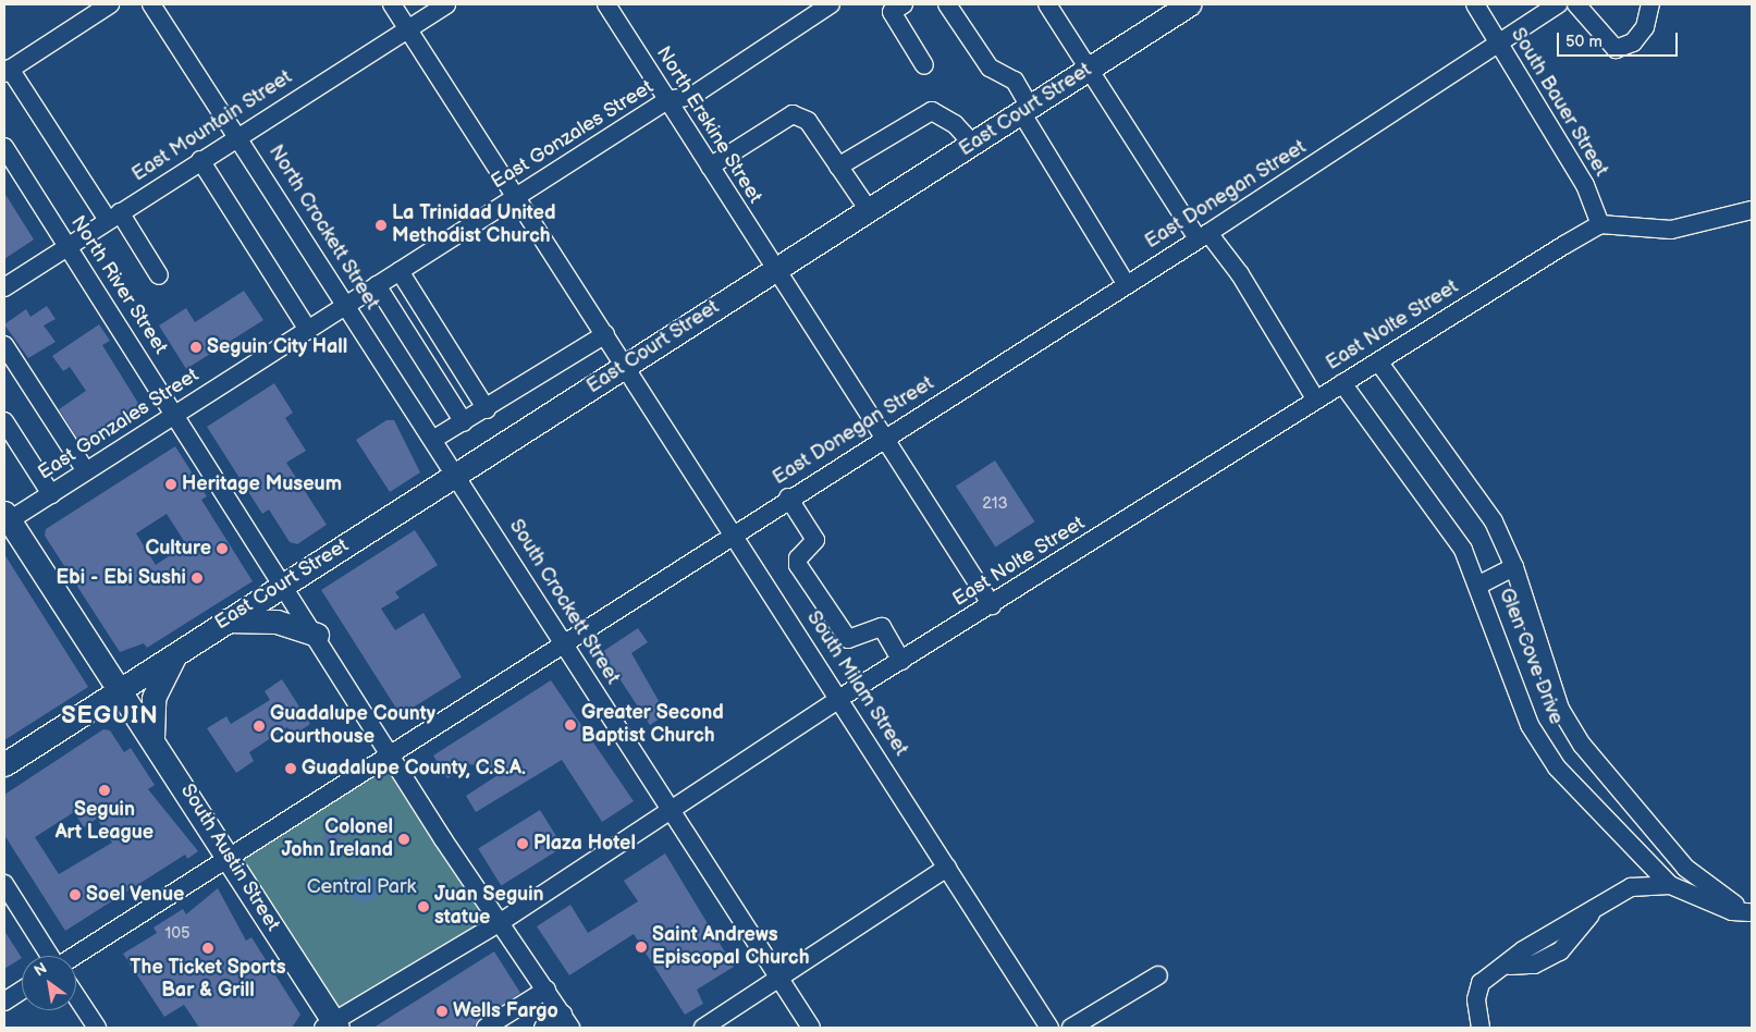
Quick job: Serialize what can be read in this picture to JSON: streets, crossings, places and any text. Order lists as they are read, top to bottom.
{
  "streets": {
    "main road": ["East Court Street", "South Austin Street"],
    "street": [
      "South Bauer Street",
      "North Erskine Street",
      "East Mountain Street",
      "East Gonzales Street",
      "East Donegan Street",
      "North Crockett Street",
      "North River Street",
      "East Nolte Street",
      "South Crockett Street",
      "Glen Cove Drive",
      "South Milam Street"
    ]
  },
  "crossings": [
    ["South Bauer Street", "East Donegan Street"],
    ["South Bauer Street", "East Nolte Street"],
    ["East Court Street", "North Erskine Street"],
    ["East Court Street", "North Crockett Street"],
    ["East Court Street", "North River Street"],
    ["East Court Street", "South Crockett Street"],
    ["East Court Street", "South Milam Street"],
    ["East Court Street", "South Austin Street"],
    ["North Erskine Street", "East Gonzales Street"],
    ["North Erskine Street", "East Donegan Street"],
    ["North Erskine Street", "East Nolte Street"],
    ["East Mountain Street", "North Crockett Street"],
    ["East Mountain Street", "North River Street"],
    ["East Mountain Street", "South Milam Street"],
    ["East Gonzales Street", "North Crockett Street"],
    ["East Gonzales Street", "North River Street"],
    ["East Gonzales Street", "South Milam Street"],
    ["East Gonzales Street", "South Austin Street"],
    ["East Donegan Street", "North River Street"],
    ["East Donegan Street", "South Crockett Street"],
    ["East Donegan Street", "South Milam Street"],
    ["East Donegan Street", "South Austin Street"],
    ["North Crockett Street", "South Crockett Street"],
    ["North River Street", "East Nolte Street"],
    ["East Nolte Street", "South Crockett Street"],
    ["East Nolte Street", "Glen Cove Drive"],
    ["East Nolte Street", "South Milam Street"],
    ["East Nolte Street", "South Austin Street"]
  ],
  "districts": ["SEGUIN"],
  "parks": ["Central Park"],
  "places": [
    "La Trinidad United Methodist Church",
    "Seguin City Hall",
    "Heritage Museum",
    "Culture",
    "Ebi - Ebi Sushi",
    "Greater Second Baptist Church",
    "Guadalupe County Courthouse",
    "Guadalupe County, C.S.A.",
    "Seguin Art League",
    "Colonel John Ireland",
    "Plaza Hotel",
    "Soel Venue",
    "Juan Seguin statue",
    "Saint Andrews Episcopal Church",
    "The Ticket Sports Bar & Grill",
    "Wells Fargo"
  ],
  "house_numbers": ["213", "105"],
  "scale_bar": "50 m",
  "north": "top left"
}
